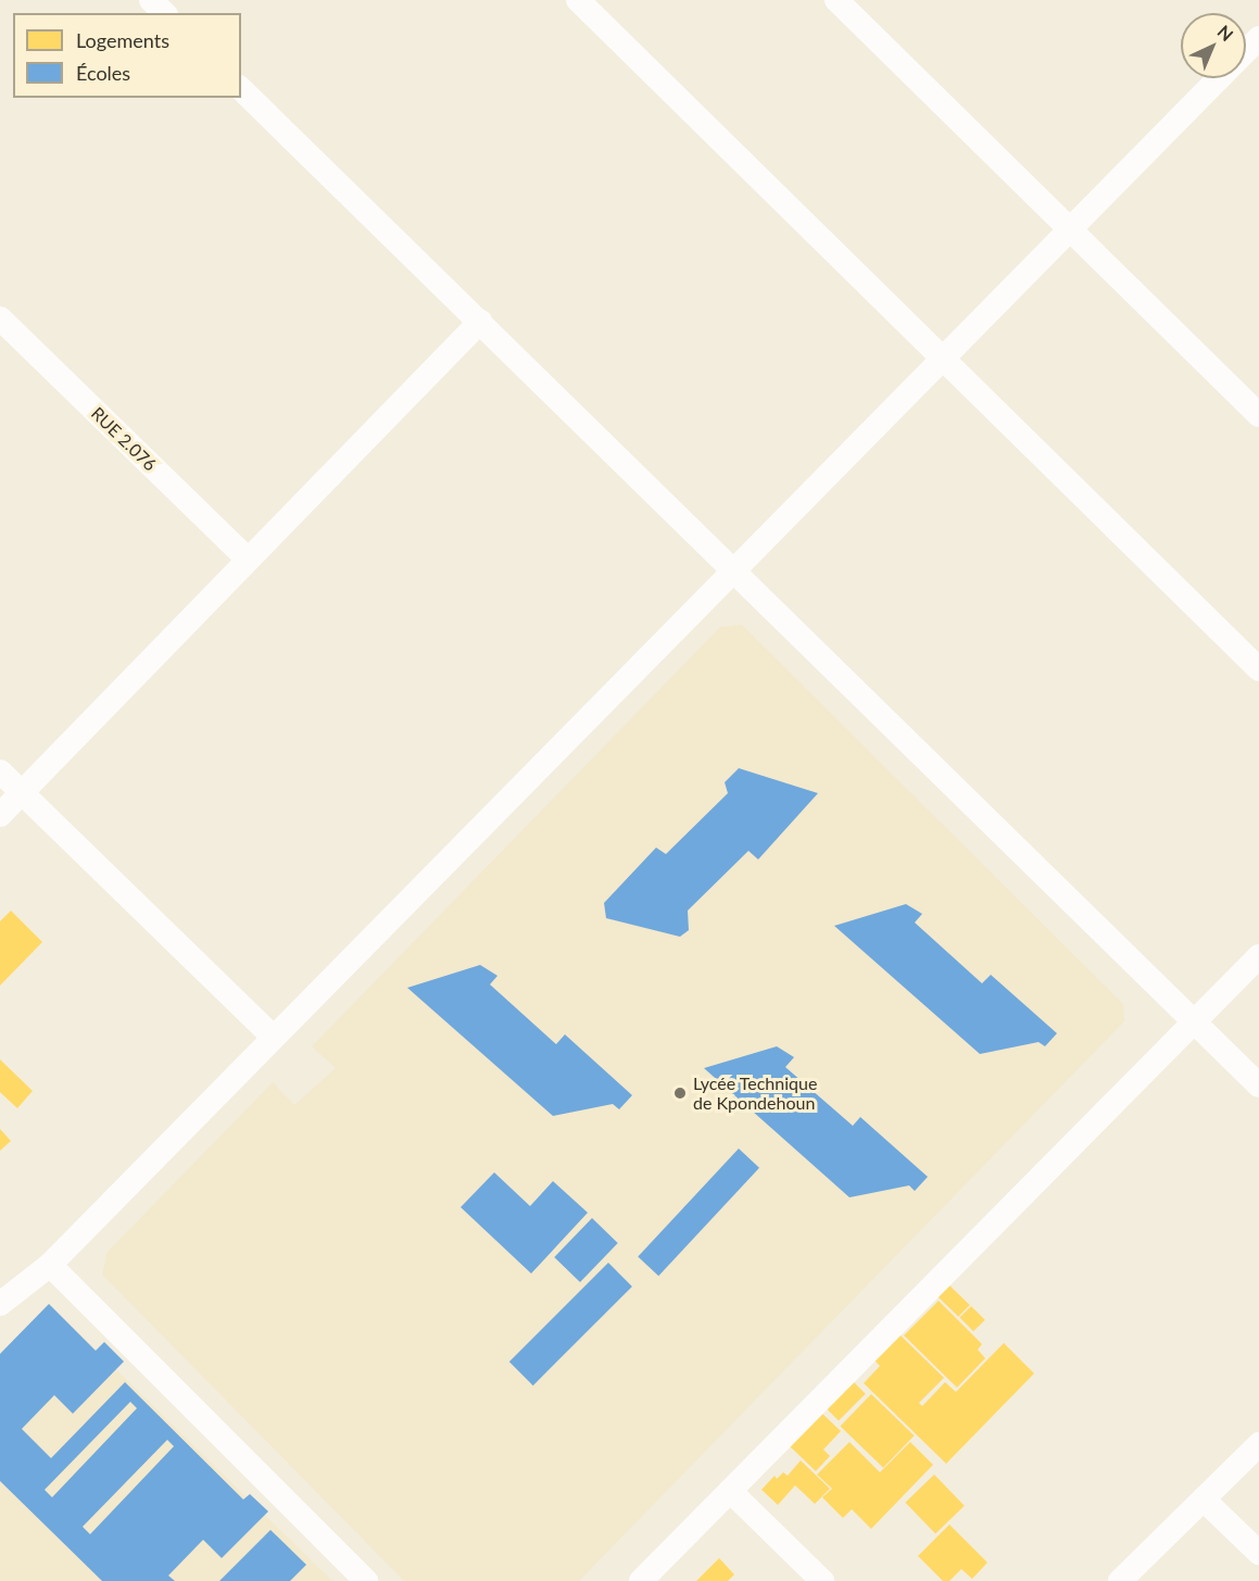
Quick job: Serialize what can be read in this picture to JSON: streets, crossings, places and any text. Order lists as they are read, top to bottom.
{
  "streets": {
    "street": ["RUE 2.076"]
  },
  "places": ["Lycée Technique de Kpondehoun"],
  "legend": ["Logements", "Écoles"],
  "north": "top right"
}
